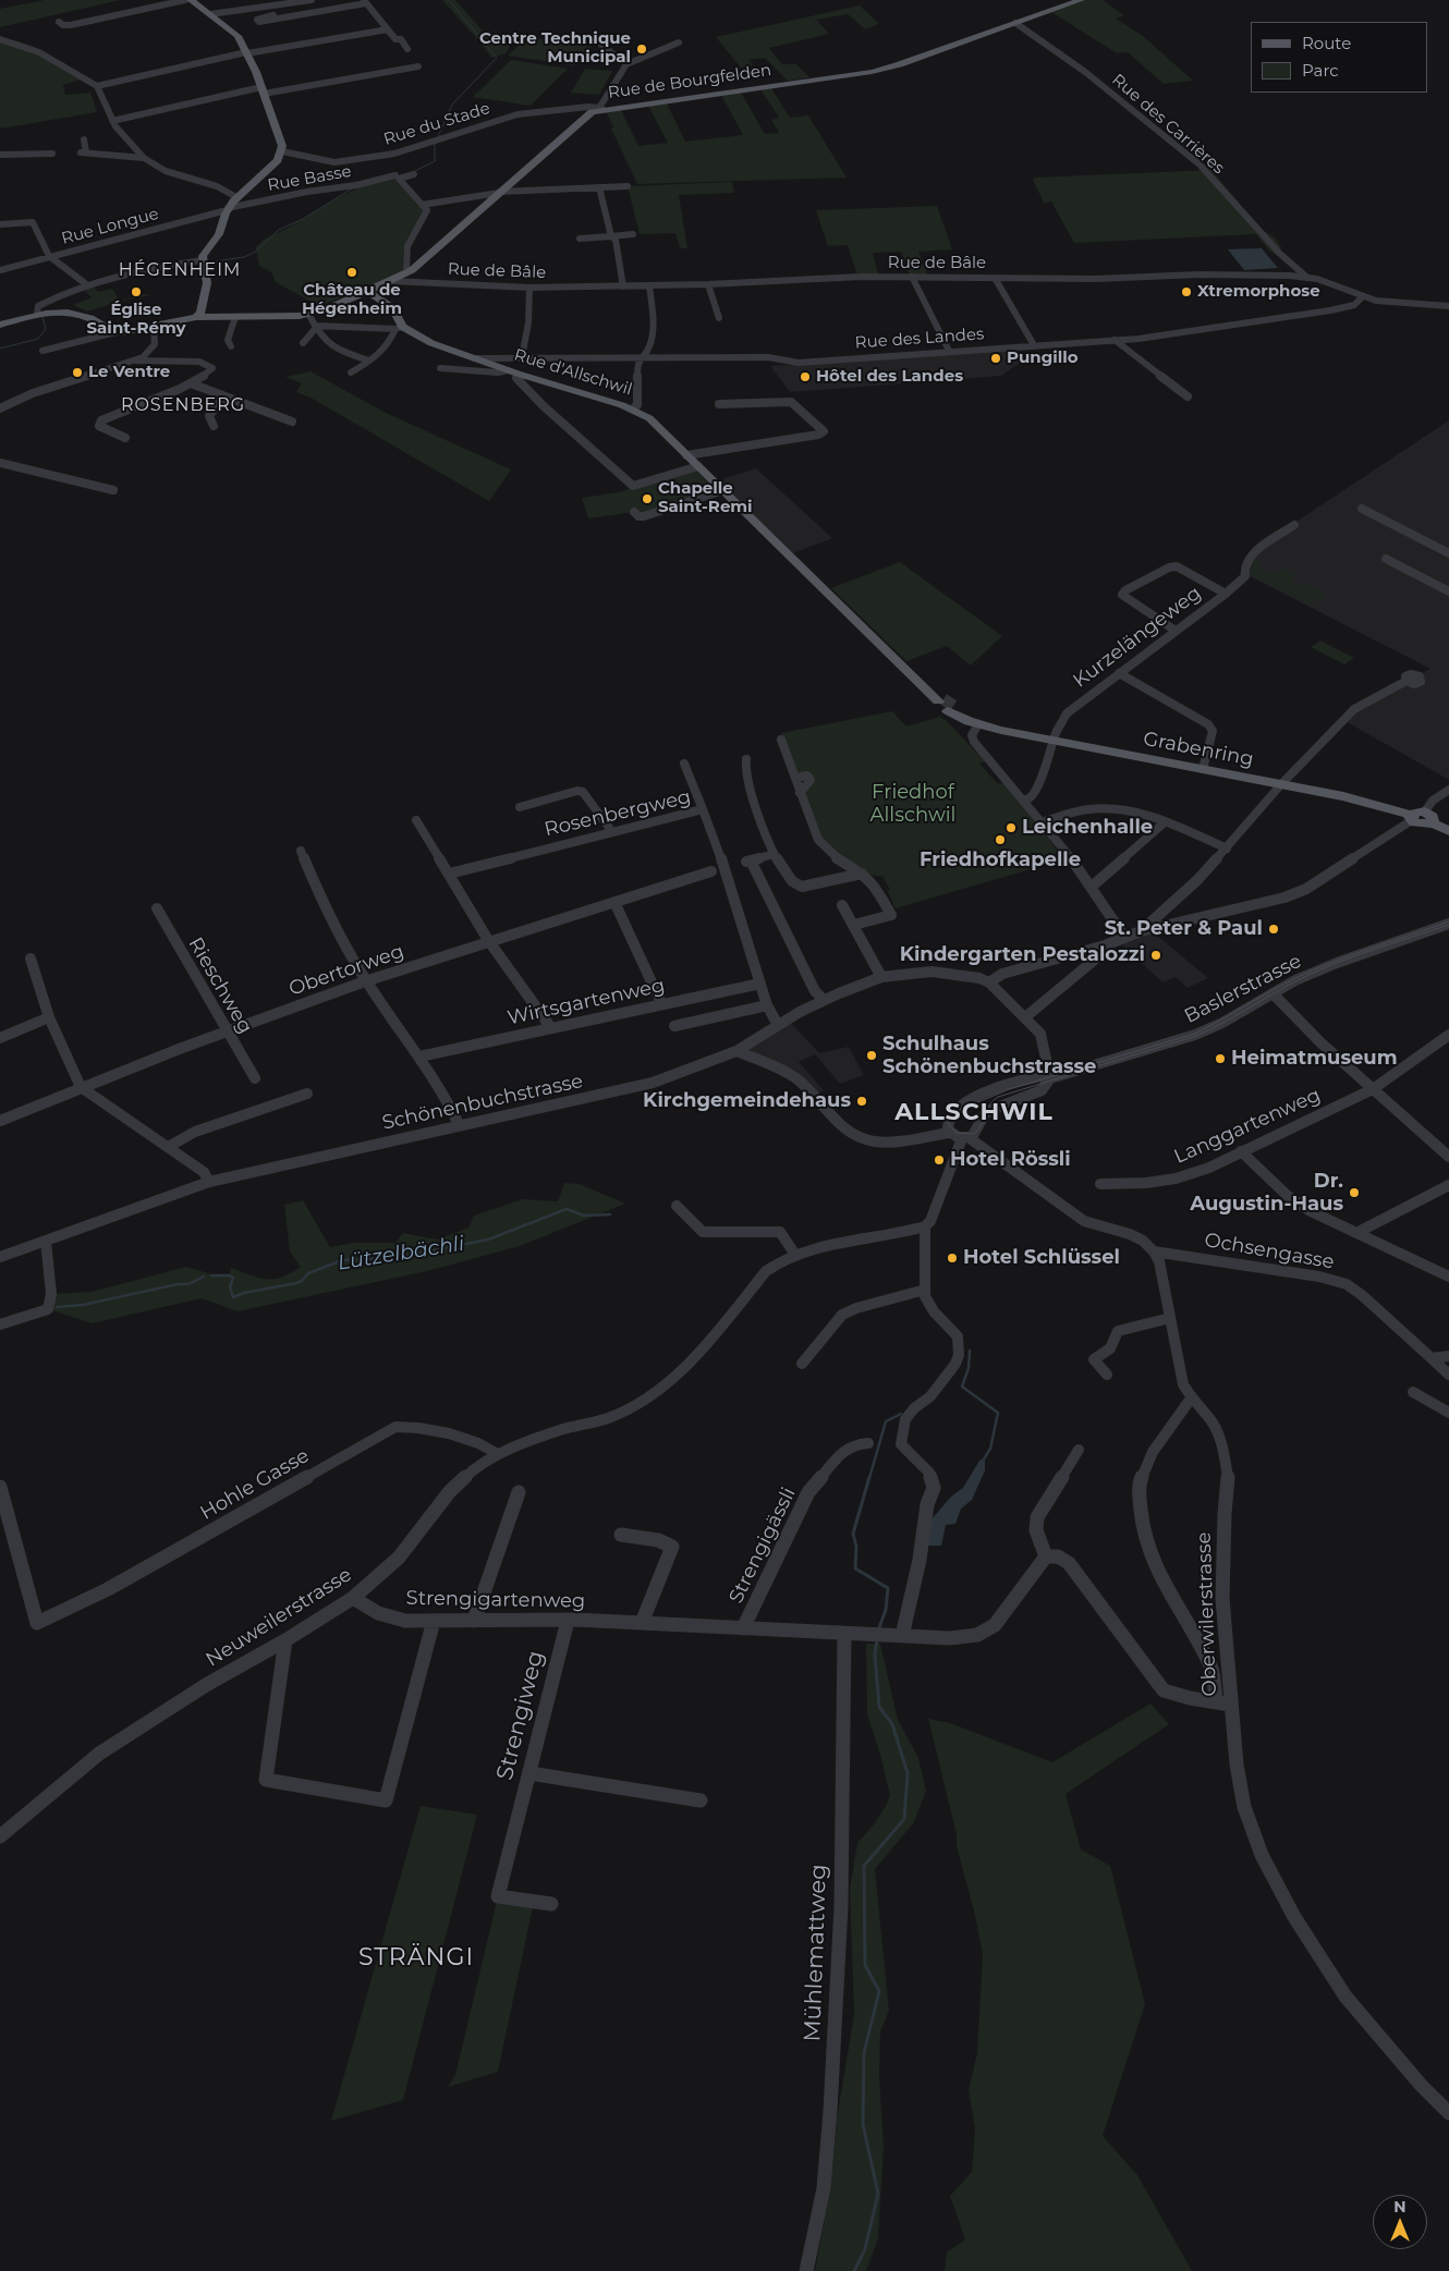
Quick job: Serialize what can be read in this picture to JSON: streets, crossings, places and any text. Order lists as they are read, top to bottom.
{
  "streets": {
    "main road": ["Rue de Bourgfelden", "Rue d'Allschwil", "Grabenring"],
    "street": [
      "Rue du Stade",
      "Rue des Carrières",
      "Rue Basse",
      "Rue Longue",
      "Rue de Bâle",
      "Rue des Landes",
      "Kurzelängeweg",
      "Rosenbergweg",
      "Obertorweg",
      "Rieschweg",
      "Baslerstrasse",
      "Wirtsgartenweg",
      "Schönenbuchstrasse",
      "Langgartenweg",
      "Ochsengasse",
      "Hohle Gasse",
      "Strengigässli",
      "Strengigartenweg",
      "Oberwilerstrasse",
      "Neuweilerstrasse",
      "Strengiweg",
      "Mühlemattweg"
    ]
  },
  "crossings": [
    ["Rue de Bourgfelden", "Rue du Stade"],
    ["Rue de Bourgfelden", "Rue des Carrières"],
    ["Rue de Bourgfelden", "Rue de Bâle"],
    ["Rue de Bourgfelden", "Rue d'Allschwil"],
    ["Rue des Carrières", "Rue de Bâle"],
    ["Rue Basse", "Rue Longue"],
    ["Rue de Bâle", "Rue des Landes"],
    ["Rue des Landes", "Rue d'Allschwil"],
    ["Rue d'Allschwil", "Grabenring"],
    ["Kurzelängeweg", "Grabenring"],
    ["Rosenbergweg", "Wirtsgartenweg"],
    ["Rosenbergweg", "Schönenbuchstrasse"],
    ["Obertorweg", "Rieschweg"],
    ["Ochsengasse", "Oberwilerstrasse"],
    ["Hohle Gasse", "Neuweilerstrasse"],
    ["Strengigässli", "Strengigartenweg"],
    ["Strengigartenweg", "Neuweilerstrasse"],
    ["Strengigartenweg", "Strengiweg"],
    ["Strengigartenweg", "Mühlemattweg"]
  ],
  "districts": [
    "HÉGENHEIM",
    "ROSENBERG",
    "ALLSCHWIL",
    "STRÄNGI"
  ],
  "water": ["Lützelbächli"],
  "parks": ["Friedhof Allschwil"],
  "places": [
    "Centre Technique Municipal",
    "Château de Hégenheim",
    "Église Saint-Rémy",
    "Xtremorphose",
    "Pungillo",
    "Le Ventre",
    "Hôtel des Landes",
    "Chapelle Saint-Remi",
    "Leichenhalle",
    "Friedhofkapelle",
    "St. Peter & Paul",
    "Kindergarten Pestalozzi",
    "Schulhaus Schönenbuchstrasse",
    "Heimatmuseum",
    "Kirchgemeindehaus",
    "Hotel Rössli",
    "Dr. Augustin-Haus",
    "Hotel Schlüssel"
  ],
  "legend": ["Route", "Parc"],
  "north": "top"
}
